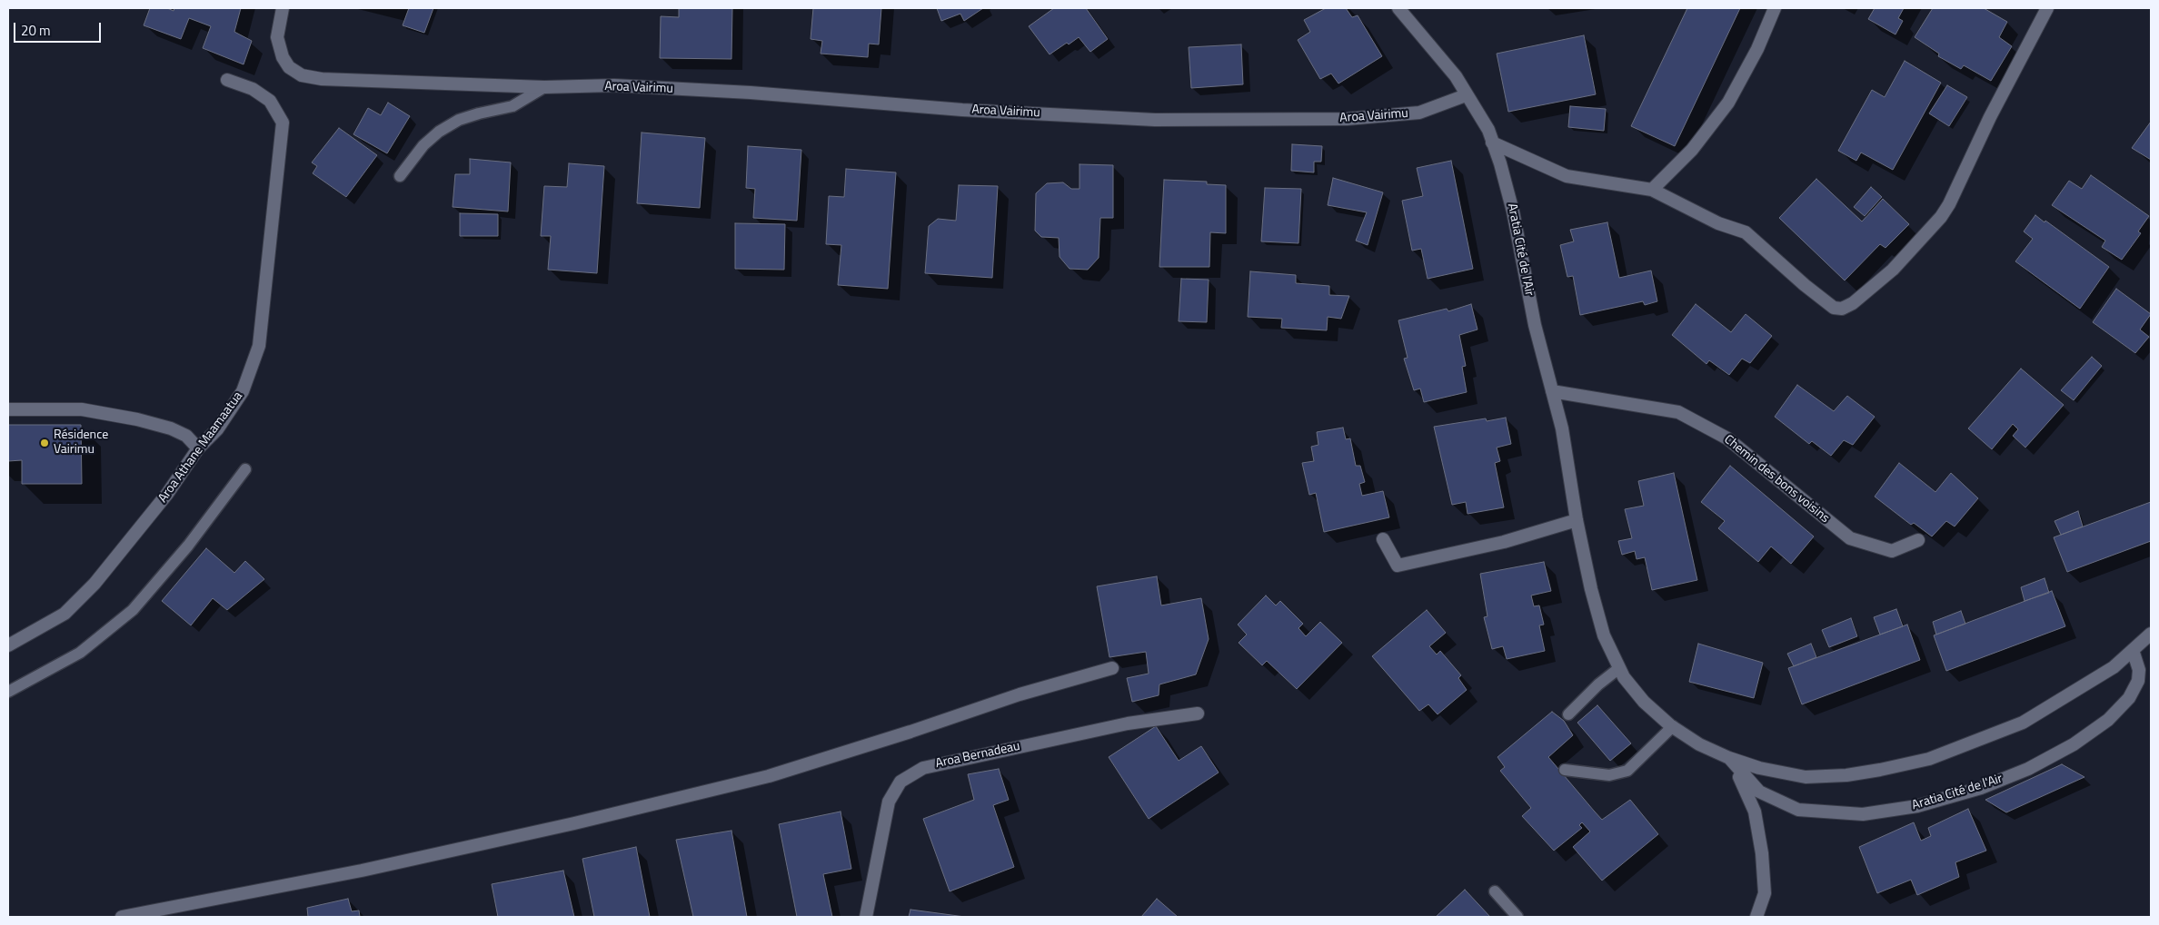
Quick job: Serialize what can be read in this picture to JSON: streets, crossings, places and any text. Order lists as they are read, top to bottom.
{
  "streets": {
    "street": [
      "Aroa Vairimu",
      "Aratia Cité de l'Air",
      "Aroa Athane Maamaatua",
      "Chemin des bons voisins",
      "Aroa Bernadeau"
    ]
  },
  "crossings": [
    ["Aroa Vairimu", "Aratia Cité de l'Air"],
    ["Aratia Cité de l'Air", "Chemin des bons voisins"]
  ],
  "places": ["Résidence Vairimu"],
  "scale_bar": "20 m"
}
